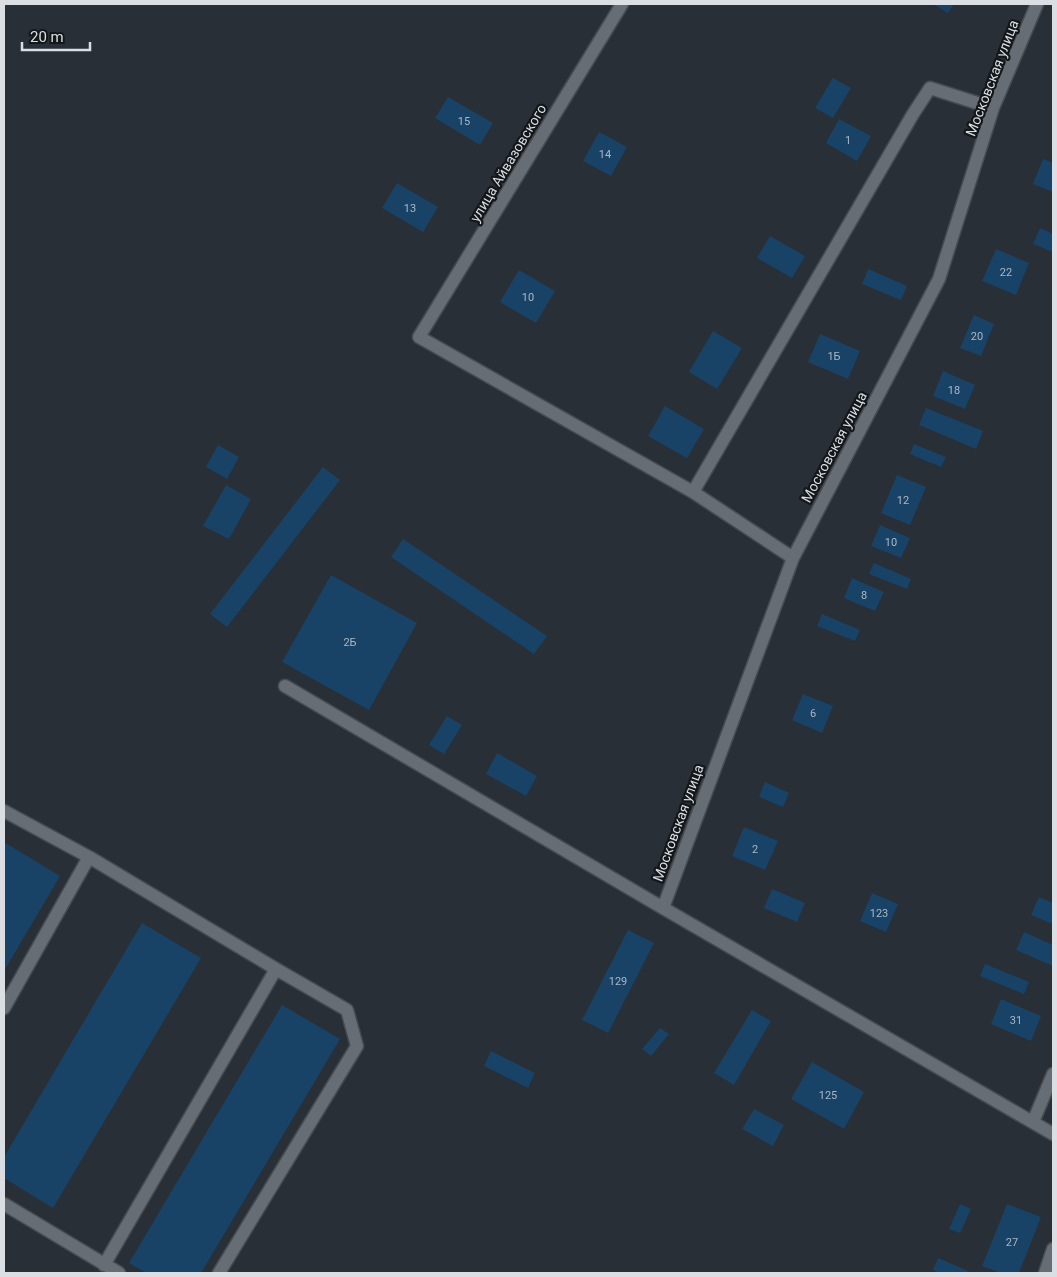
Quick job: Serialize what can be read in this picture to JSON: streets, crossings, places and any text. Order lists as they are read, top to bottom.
{
  "streets": {
    "street": ["Московская улица", "улица Айвазовского"]
  },
  "house_numbers": [
    "15",
    "1",
    "14",
    "13",
    "22",
    "10",
    "20",
    "1Б",
    "18",
    "12",
    "10",
    "8",
    "2Б",
    "6",
    "2",
    "123",
    "129",
    "31",
    "125",
    "27"
  ],
  "scale_bar": "20 m"
}
